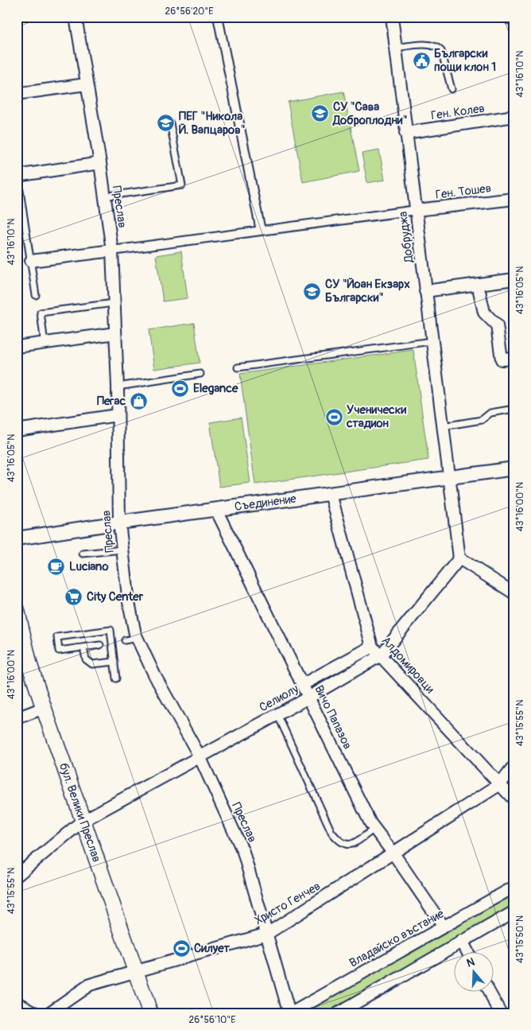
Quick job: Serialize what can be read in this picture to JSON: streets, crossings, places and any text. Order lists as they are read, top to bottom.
{
  "streets": {
    "main road": ["бул. Велики Преслав"],
    "street": [
      "Ген. Колев",
      "Ген. Тошев",
      "Преслав",
      "Добруджа",
      "Съединение",
      "Алдомировци",
      "Селиолу",
      "Вичо Папазов",
      "Христо Генчев",
      "Владайско въстание"
    ]
  },
  "crossings": [
    ["Ген. Колев", "Добруджа"],
    ["Ген. Тошев", "Добруджа"],
    ["Преслав", "Съединение"],
    ["Преслав", "Селиолу"],
    ["Преслав", "Христо Генчев"],
    ["Преслав", "Владайско въстание"],
    ["Добруджа", "Съединение"],
    ["Съединение", "Алдомировци"],
    ["Съединение", "Вичо Папазов"],
    ["Алдомировци", "Селиолу"],
    ["Алдомировци", "Христо Генчев"],
    ["Селиолу", "Вичо Папазов"],
    ["Селиолу", "бул. Велики Преслав"],
    ["Вичо Папазов", "Христо Генчев"],
    ["Вичо Папазов", "Владайско въстание"],
    ["бул. Велики Преслав", "Христо Генчев"]
  ],
  "places": {
    "public building": ["Български пощи клон 1"],
    "school or university": ["СУ \"Сава Доброплодни\"", "ПЕГ \"Никола Й. Вапцаров\"", "СУ \"Йоан Екзарх Български\""],
    "sports": ["Elegance", "Ученически стадион", "Силует"],
    "shop": ["Пегас"],
    "cafe": ["Luciano"],
    "supermarket": ["City Center"]
  },
  "north": "top",
  "coordinates": [
    "26°56'20\"E",
    "43°16'10\"N",
    "43°16'05\"N",
    "43°16'00\"N",
    "43°15'55\"N",
    "43°15'50\"N",
    "26°56'10\"E"
  ]
}
